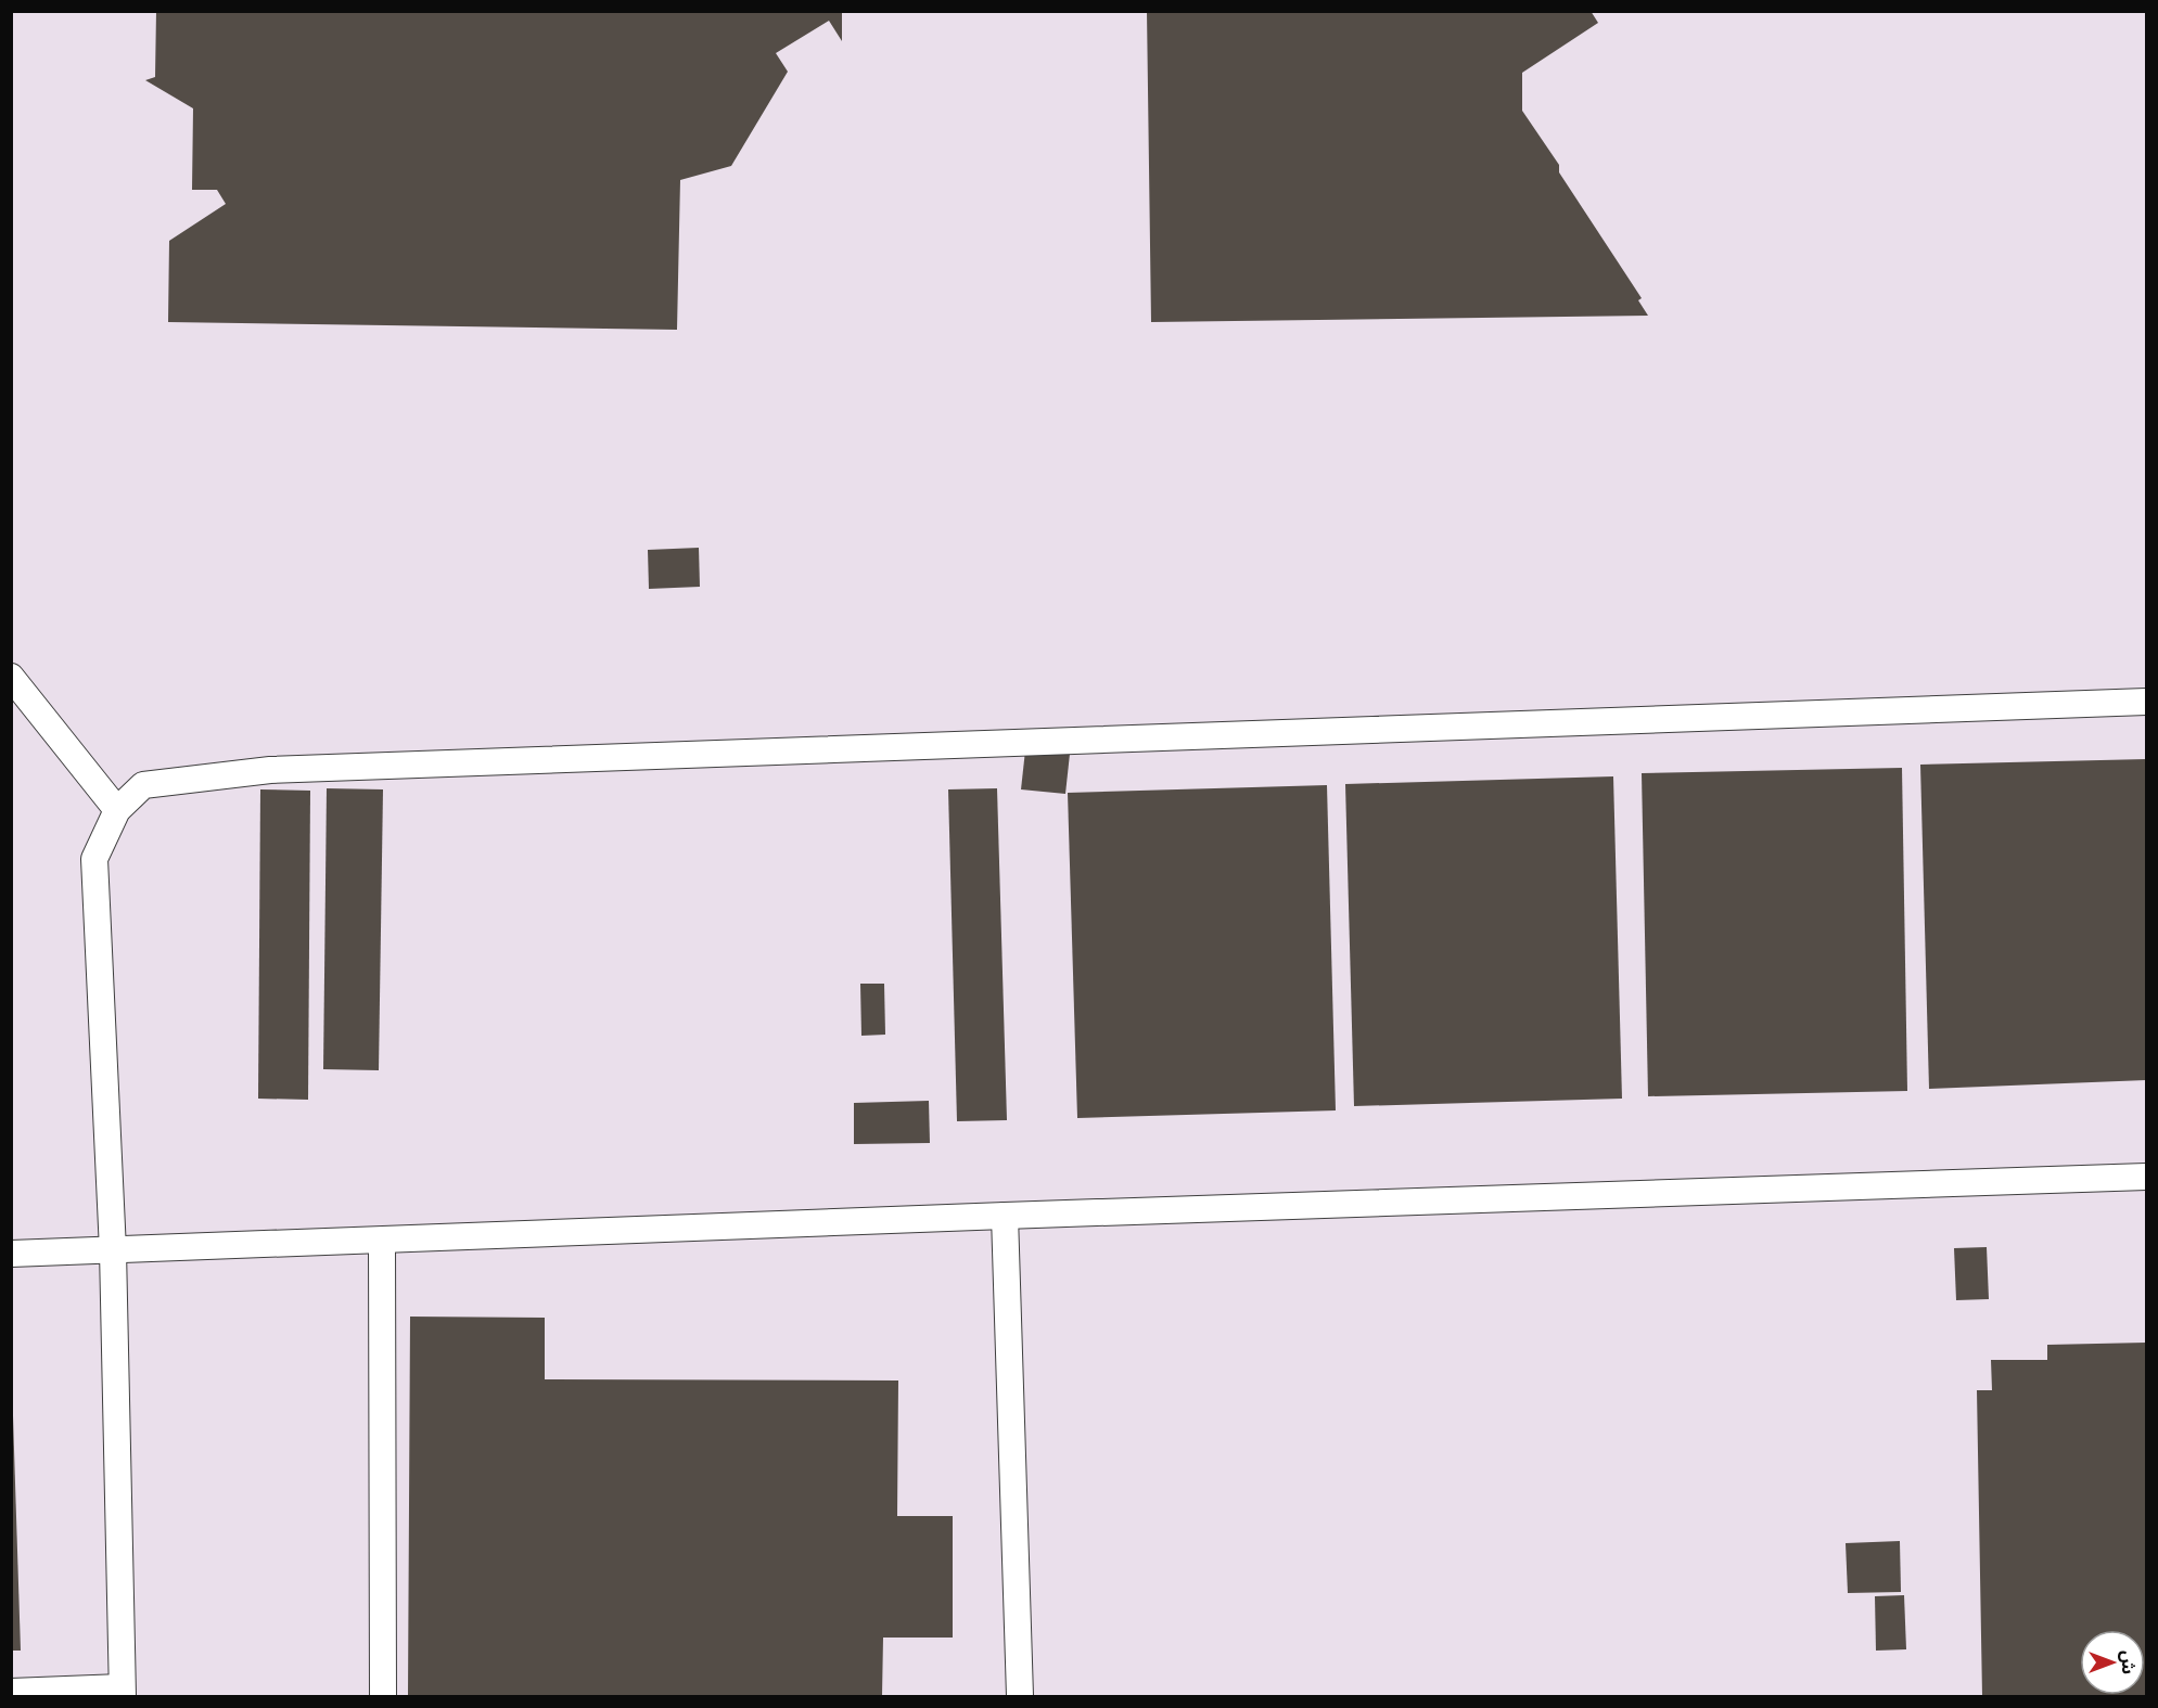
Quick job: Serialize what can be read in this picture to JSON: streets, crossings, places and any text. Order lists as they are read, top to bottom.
{
  "north": "right"
}
